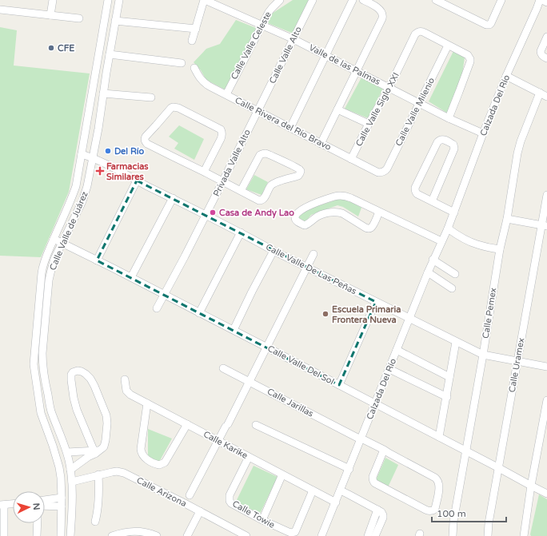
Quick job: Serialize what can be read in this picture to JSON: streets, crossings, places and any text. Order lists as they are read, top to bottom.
{
  "streets": {
    "street": [
      "Calle Valle Celeste",
      "Calle Valle Alto",
      "Valle de las Palmas",
      "Calzada Del Río",
      "Calle Valle Siglo XXI",
      "Calle Valle Milenio",
      "Calle Rivera del Río Bravo",
      "Privada Valle Alto",
      "Calle Valle de Juárez",
      "Calle Valle De Las Peñas",
      "Calle Pemex",
      "Calle Valle Del Sol",
      "Calle Uramex",
      "Calle Jarillas",
      "Calle Karike",
      "Calle Arizona",
      "Calle Towie"
    ]
  },
  "crossings": [
    ["Calle Valle Celeste", "Valle de las Palmas"],
    ["Calle Valle Celeste", "Calle Rivera del Río Bravo"],
    ["Calle Valle Alto", "Valle de las Palmas"],
    ["Calle Valle Alto", "Calle Rivera del Río Bravo"],
    ["Calle Valle Alto", "Privada Valle Alto"],
    ["Valle de las Palmas", "Calzada Del Río"],
    ["Valle de las Palmas", "Calle Valle Siglo XXI"],
    ["Valle de las Palmas", "Calle Valle Milenio"],
    ["Calzada Del Río", "Calle Valle De Las Peñas"],
    ["Calzada Del Río", "Calle Valle Del Sol"],
    ["Calzada Del Río", "Calle Jarillas"],
    ["Calzada Del Río", "Calle Karike"],
    ["Calle Valle Siglo XXI", "Calle Valle Milenio"],
    ["Calle Valle Siglo XXI", "Calle Rivera del Río Bravo"],
    ["Calle Valle Milenio", "Calle Rivera del Río Bravo"],
    ["Calle Rivera del Río Bravo", "Privada Valle Alto"],
    ["Privada Valle Alto", "Calle Valle De Las Peñas"],
    ["Calle Valle de Juárez", "Calle Valle De Las Peñas"],
    ["Calle Valle de Juárez", "Calle Valle Del Sol"],
    ["Calle Valle de Juárez", "Calle Arizona"],
    ["Calle Valle De Las Peñas", "Calle Pemex"],
    ["Calle Valle De Las Peñas", "Calle Uramex"],
    ["Calle Pemex", "Calle Valle Del Sol"],
    ["Calle Valle Del Sol", "Calle Uramex"],
    ["Calle Karike", "Calle Towie"]
  ],
  "places": {
    "other": [
      "CFE",
      "Del Río",
      "Casa de Andy Lao",
      "Escuela Primaria Frontera Nueva"
    ],
    "health": ["Farmacias Similares"]
  },
  "scale_bar": "100 m",
  "north": "right"
}
